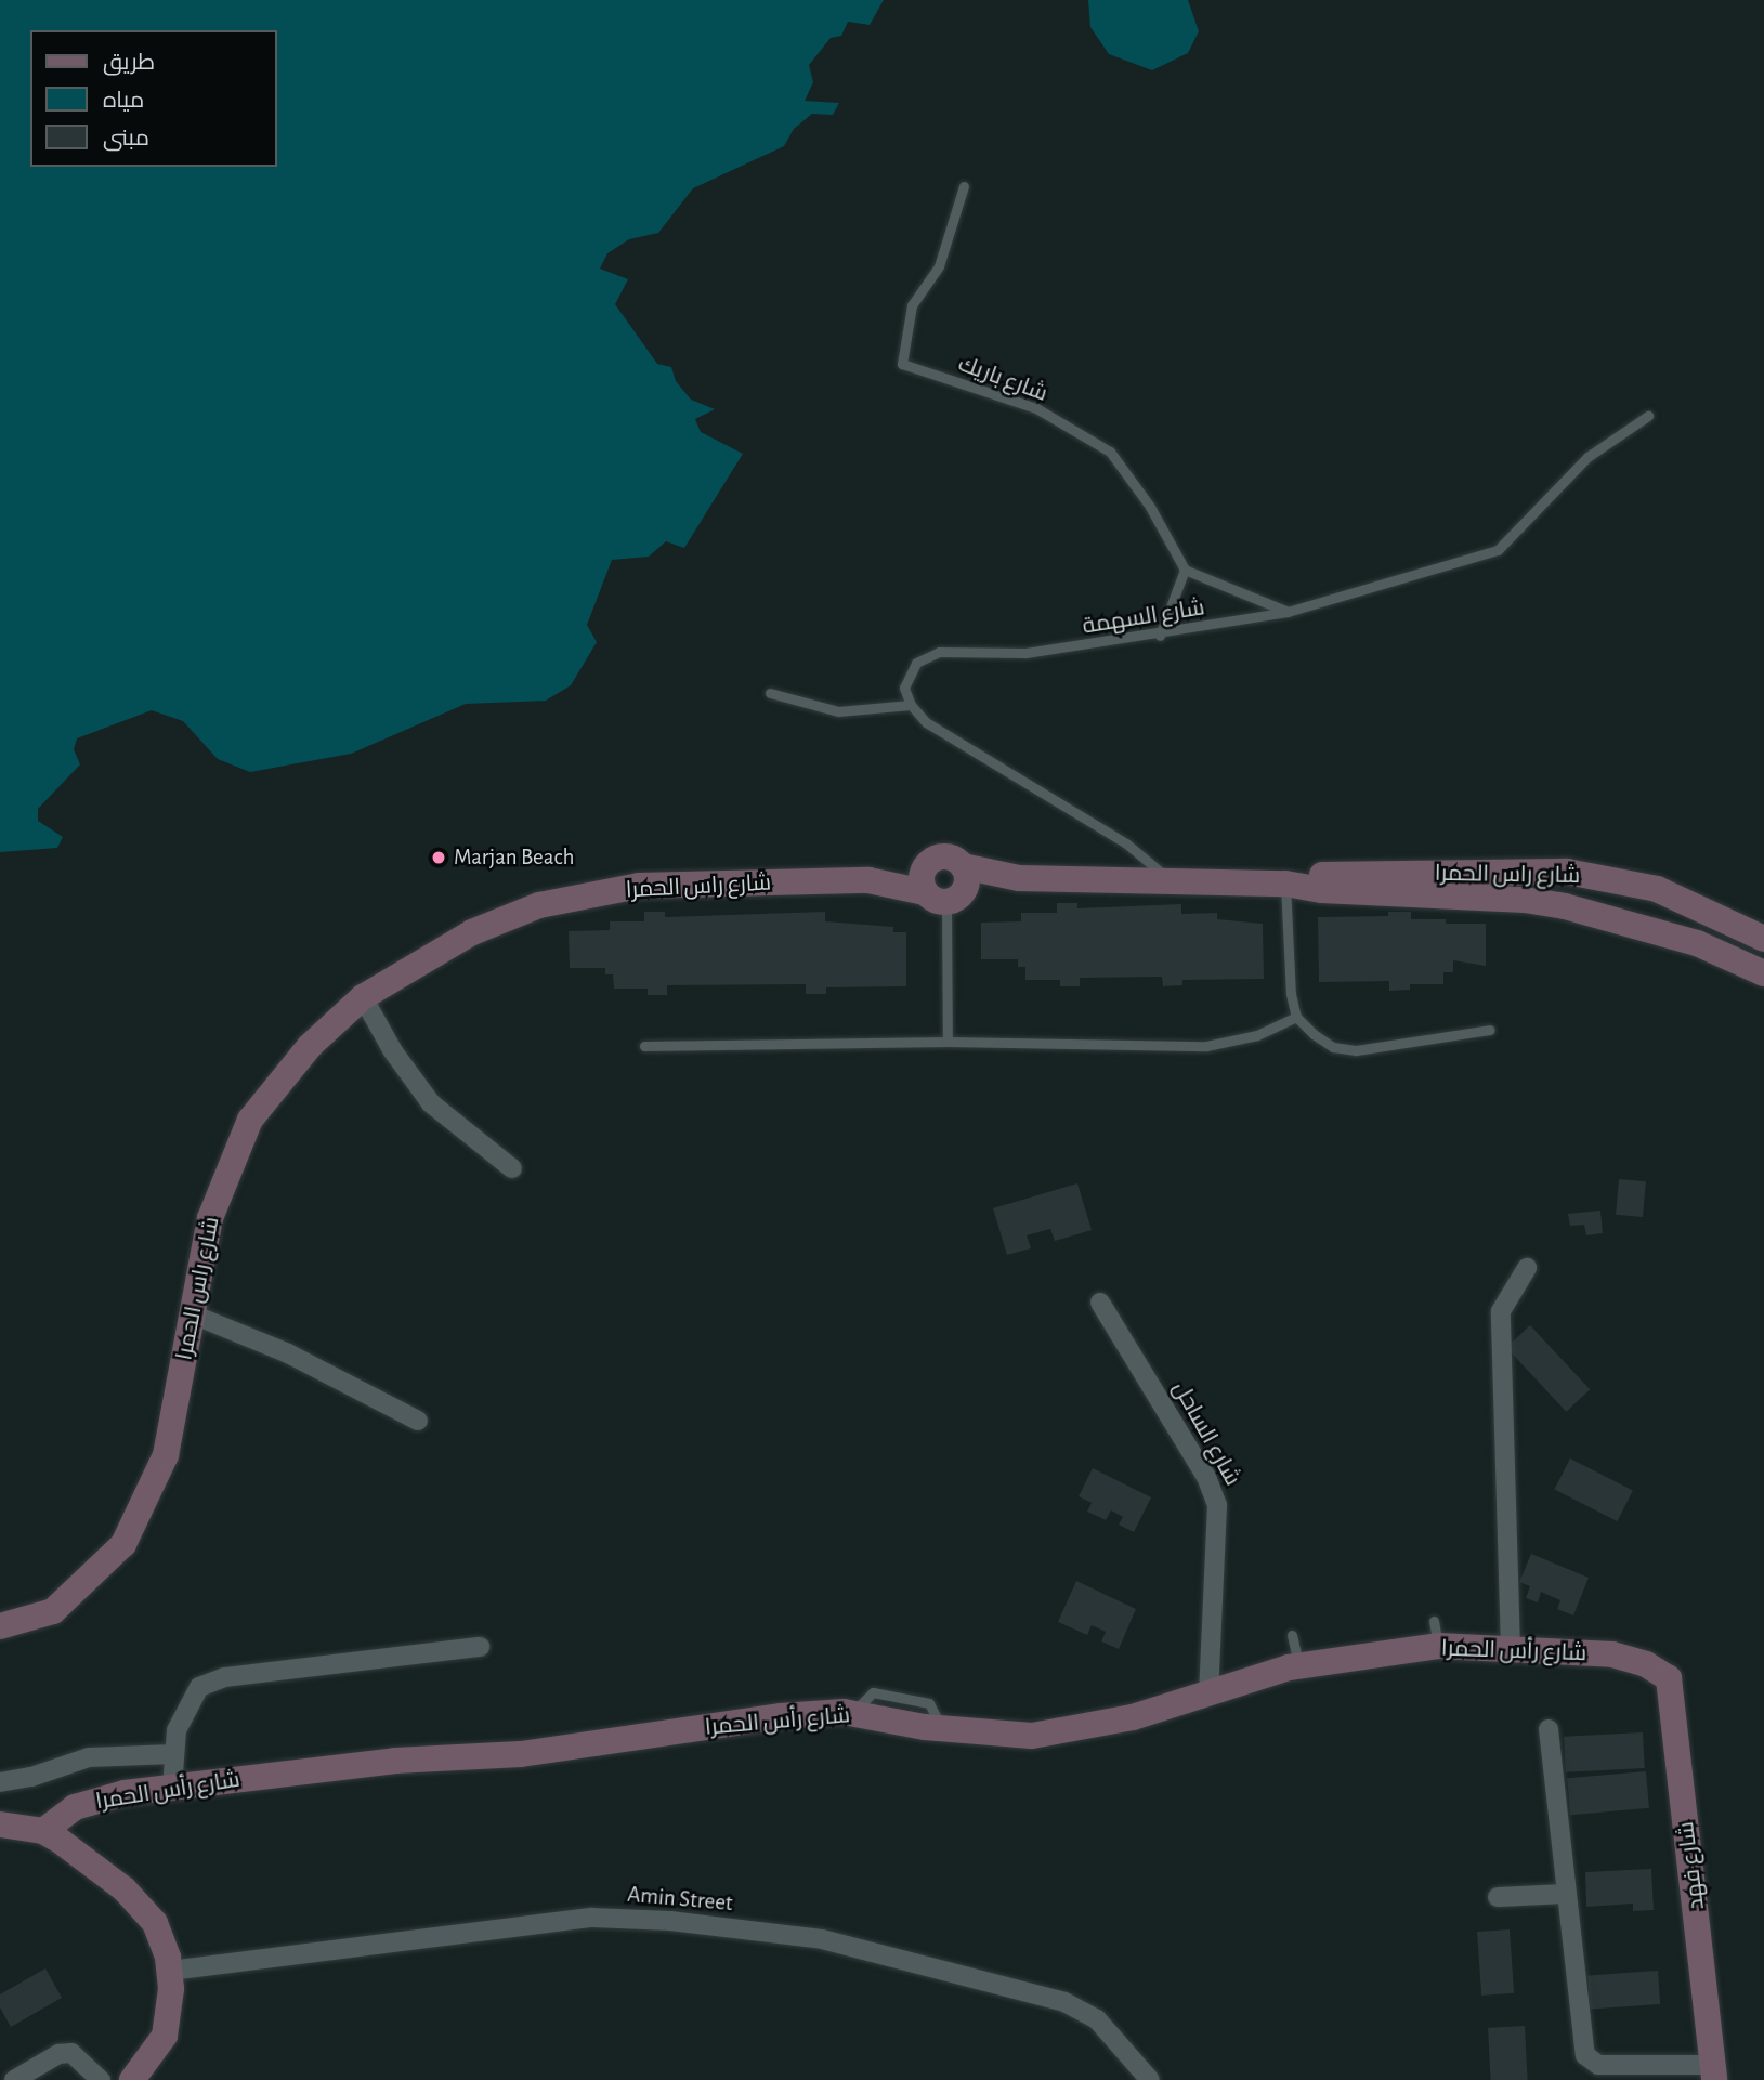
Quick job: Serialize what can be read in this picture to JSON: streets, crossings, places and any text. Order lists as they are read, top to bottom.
{
  "streets": {
    "street": [
      "شارع راس الحمرا",
      "شارع الساحل",
      "شارع رأس الحمرا",
      "شارع فهد",
      "Amin Street"
    ],
    "lane": ["شارع باريك", "شارع السهمة"]
  },
  "crossings": [
    ["شارع الساحل", "شارع رأس الحمرا"],
    ["شارع رأس الحمرا", "شارع فهد"]
  ],
  "places": ["Marjan Beach"],
  "legend": ["طريق", "مياه", "مبنى"]
}
